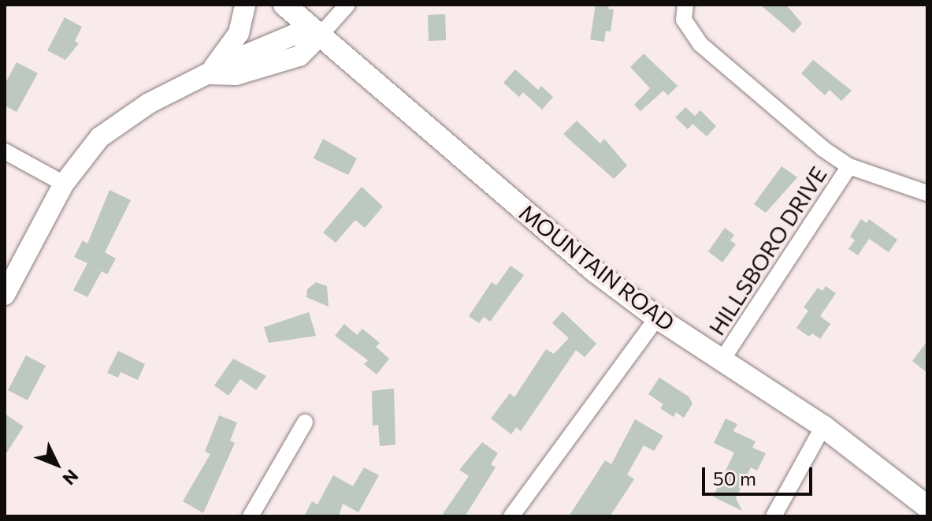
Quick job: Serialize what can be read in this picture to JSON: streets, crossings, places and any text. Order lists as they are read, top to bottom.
{
  "streets": {
    "main road": ["MOUNTAIN ROAD"],
    "street": ["HILLSBORO DRIVE"]
  },
  "crossings": [
    ["HILLSBORO DRIVE", "MOUNTAIN ROAD"]
  ],
  "scale_bar": "50 m",
  "north": "bottom right"
}
